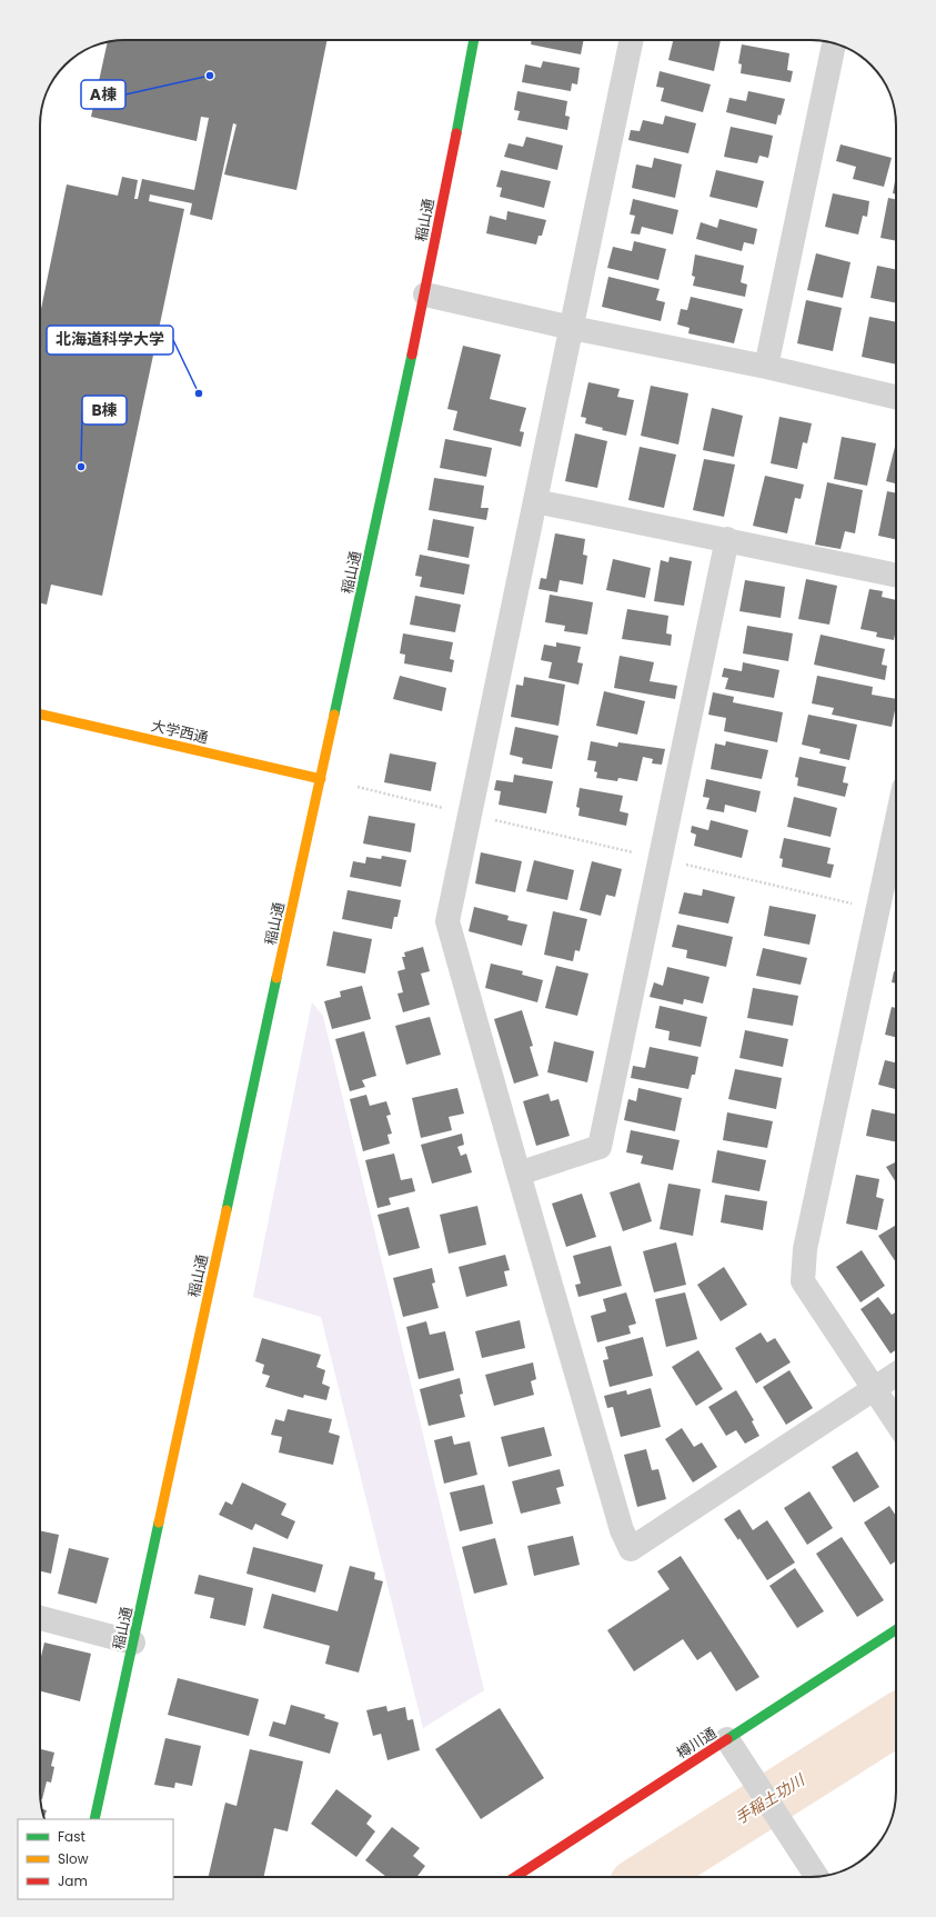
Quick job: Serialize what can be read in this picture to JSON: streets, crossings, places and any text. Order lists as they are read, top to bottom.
{
  "streets": {
    "street": ["稲山通", "大学西通", "樽川通"]
  },
  "crossings": [
    ["稲山通", "大学西通"]
  ],
  "water": ["手稲土功川"],
  "places": ["A棟", "北海道科学大学", "B棟"],
  "legend": ["Fast", "Slow", "Jam"]
}
